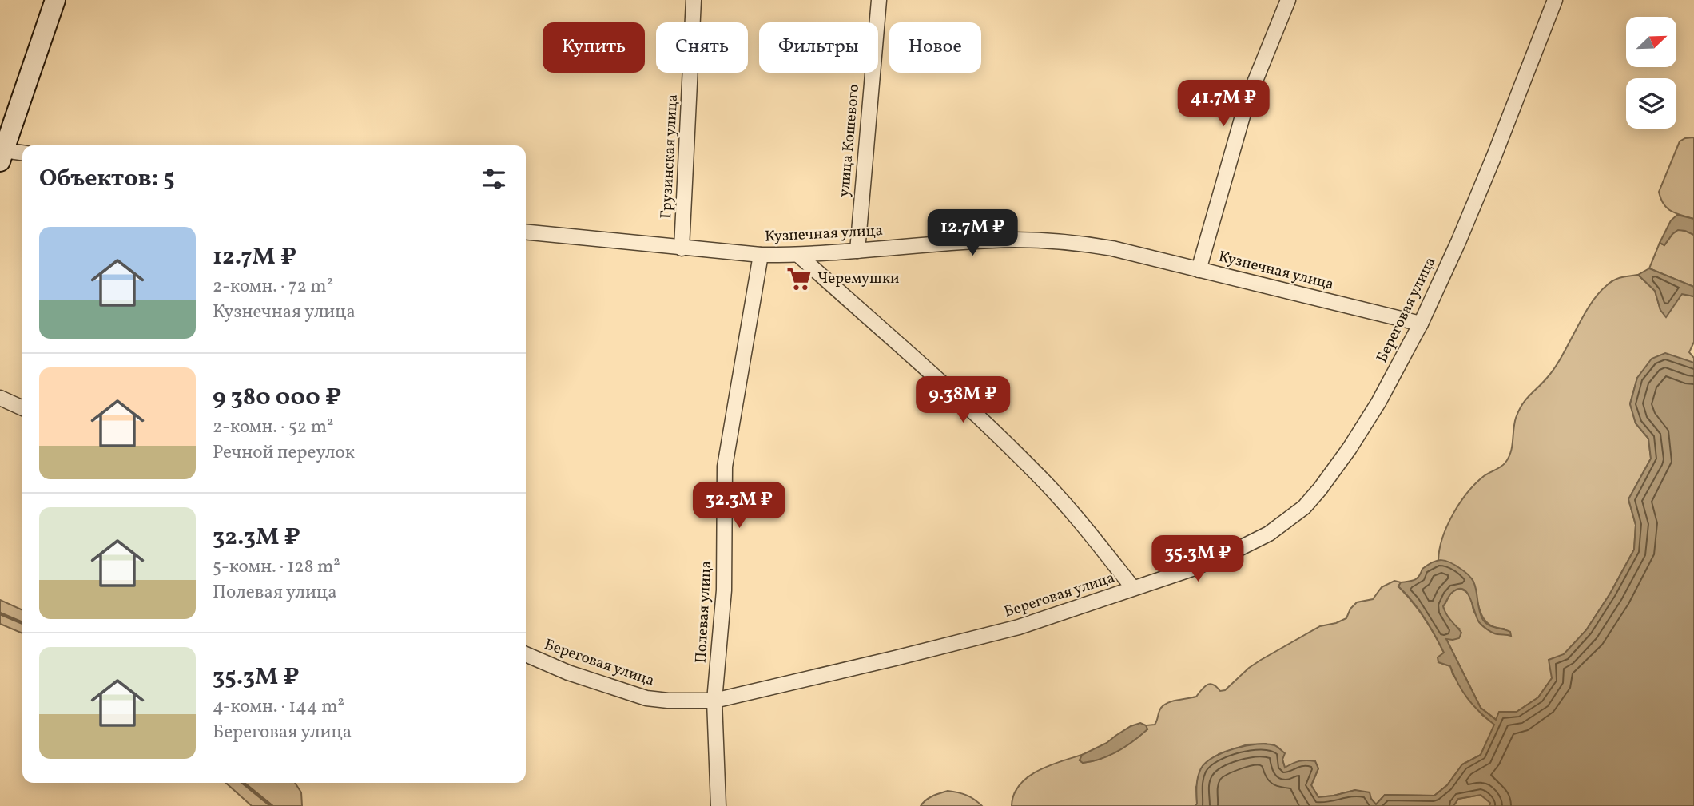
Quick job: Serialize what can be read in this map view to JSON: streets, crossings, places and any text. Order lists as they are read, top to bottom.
{
  "streets": {
    "street": [
      "улица Кошевого",
      "Грузинская улица",
      "Кузнечная улица",
      "Береговая улица",
      "Полевая улица"
    ]
  },
  "crossings": [
    ["улица Кошевого", "Кузнечная улица"],
    ["Грузинская улица", "Кузнечная улица"],
    ["Кузнечная улица", "Береговая улица"],
    ["Кузнечная улица", "Полевая улица"],
    ["Береговая улица", "Полевая улица"]
  ],
  "places": {
    "supermarket": ["Черемушки"]
  },
  "north": "top right",
  "page": {
    "chip": [
      "Купить",
      "Снять",
      "Фильтры",
      "Новое"
    ],
    "price": [
      "41.7M ₽",
      "12.7M ₽",
      "9.38M ₽",
      "32.3M ₽",
      "35.3M ₽"
    ],
    "heading": "Объектов: 5",
    "list": [
      {
        "name": "12.7M ₽",
        "note": "2-комн. · 72 m² · Кузнечная улица"
      },
      {
        "name": "9 380 000 ₽",
        "note": "2-комн. · 52 m² · Речной переулок"
      },
      {
        "name": "32.3M ₽",
        "note": "5-комн. · 128 m² · Полевая улица"
      },
      {
        "name": "35.3M ₽",
        "note": "4-комн. · 144 m² · Береговая улица"
      }
    ]
  }
}
